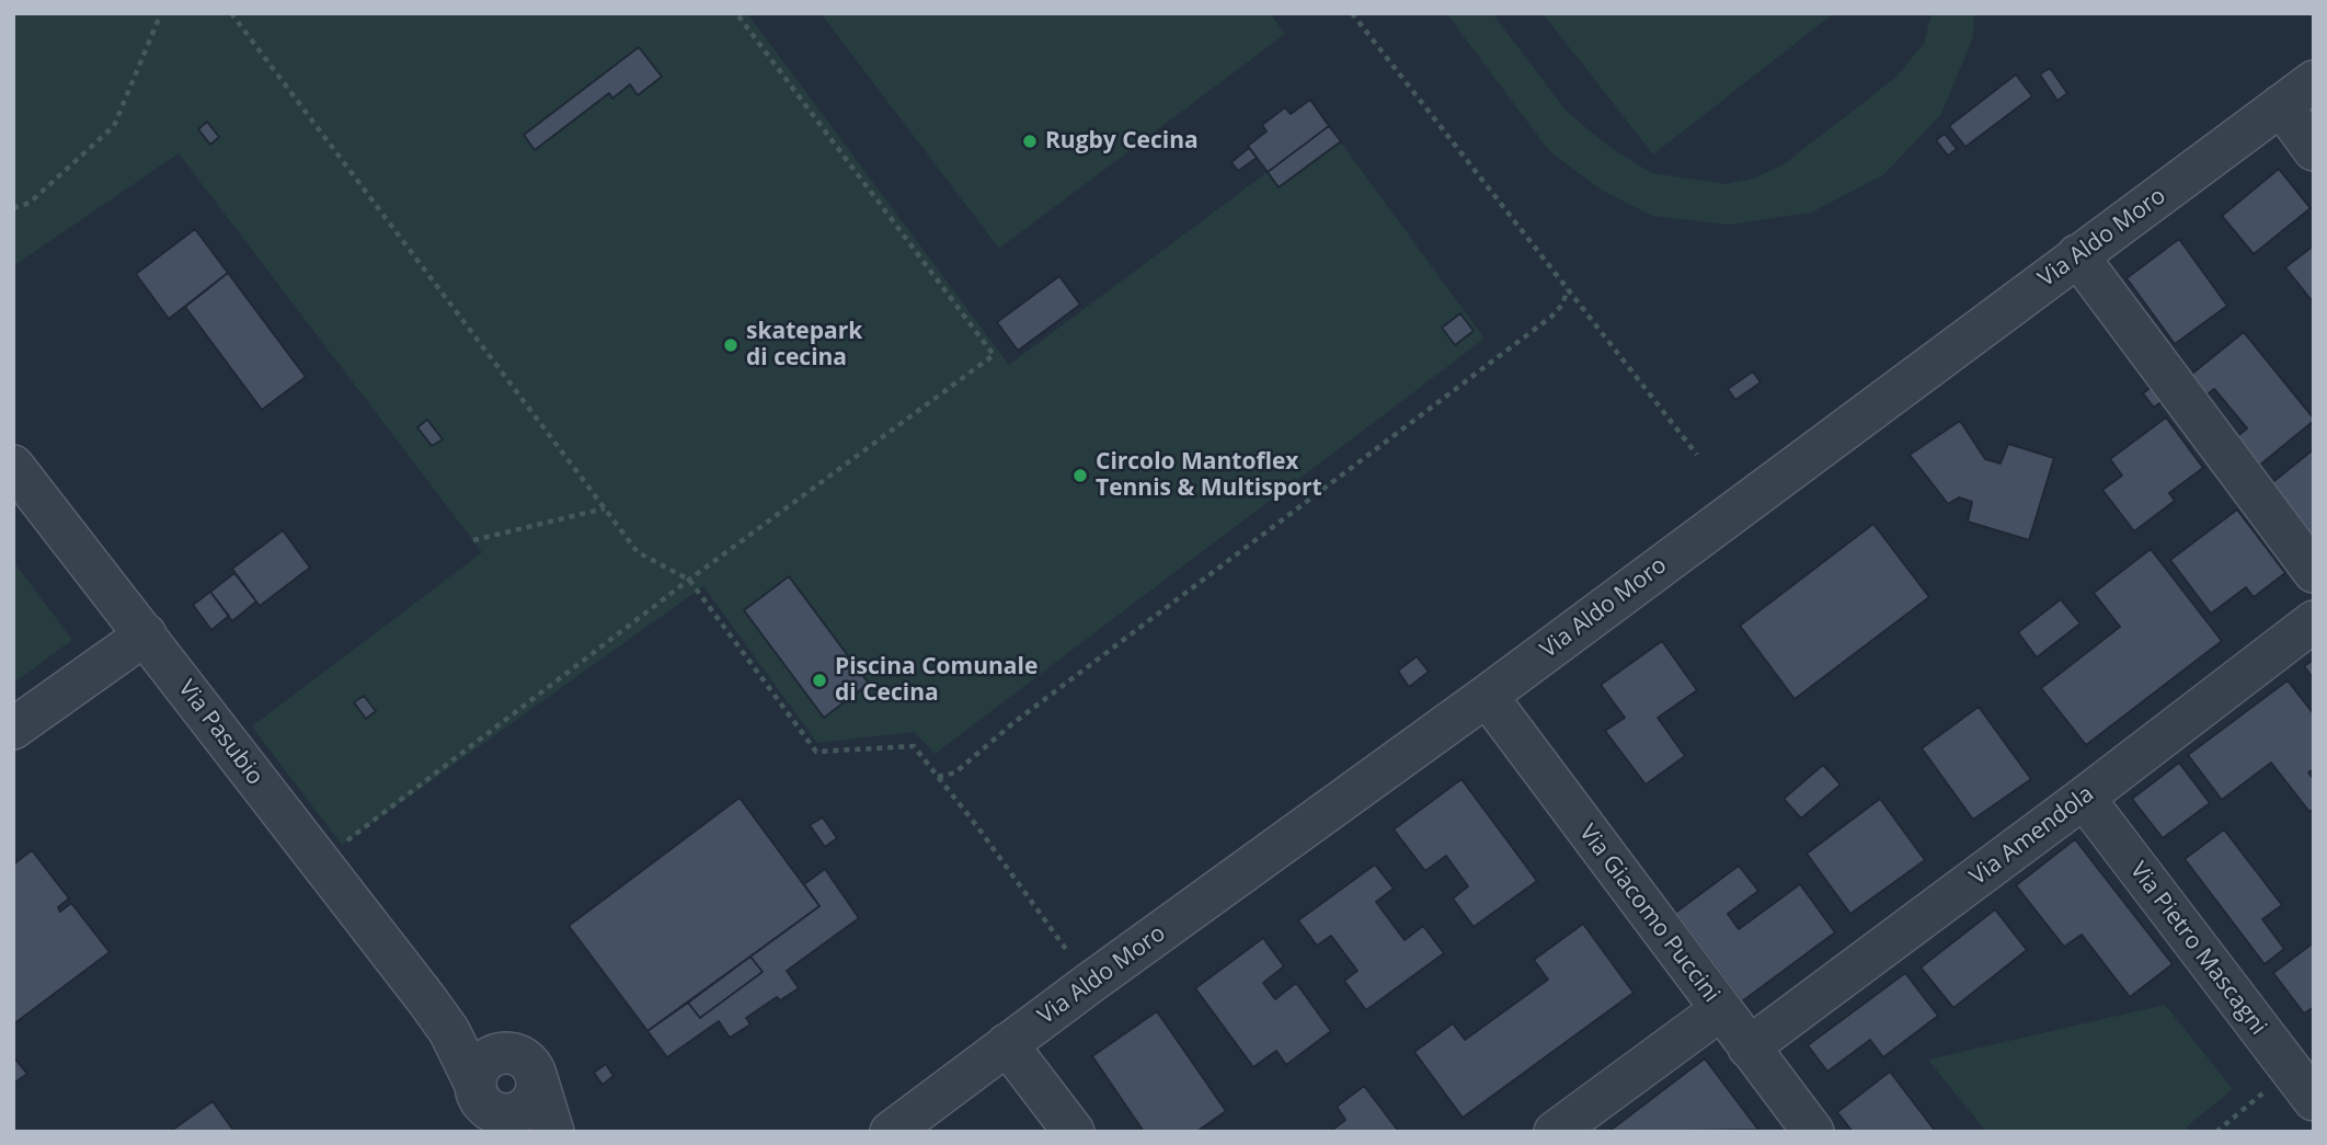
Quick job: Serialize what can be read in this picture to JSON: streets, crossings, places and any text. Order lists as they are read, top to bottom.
{
  "streets": {
    "street": [
      "Via Aldo Moro",
      "Via Pasubio",
      "Via Amendola",
      "Via Giacomo Puccini",
      "Via Pietro Mascagni"
    ]
  },
  "crossings": [
    ["Via Aldo Moro", "Via Giacomo Puccini"],
    ["Via Amendola", "Via Giacomo Puccini"],
    ["Via Amendola", "Via Pietro Mascagni"]
  ],
  "places": [
    "Rugby Cecina",
    "skatepark di cecina",
    "Circolo Mantoflex Tennis & Multisport",
    "Piscina Comunale di Cecina"
  ]
}
